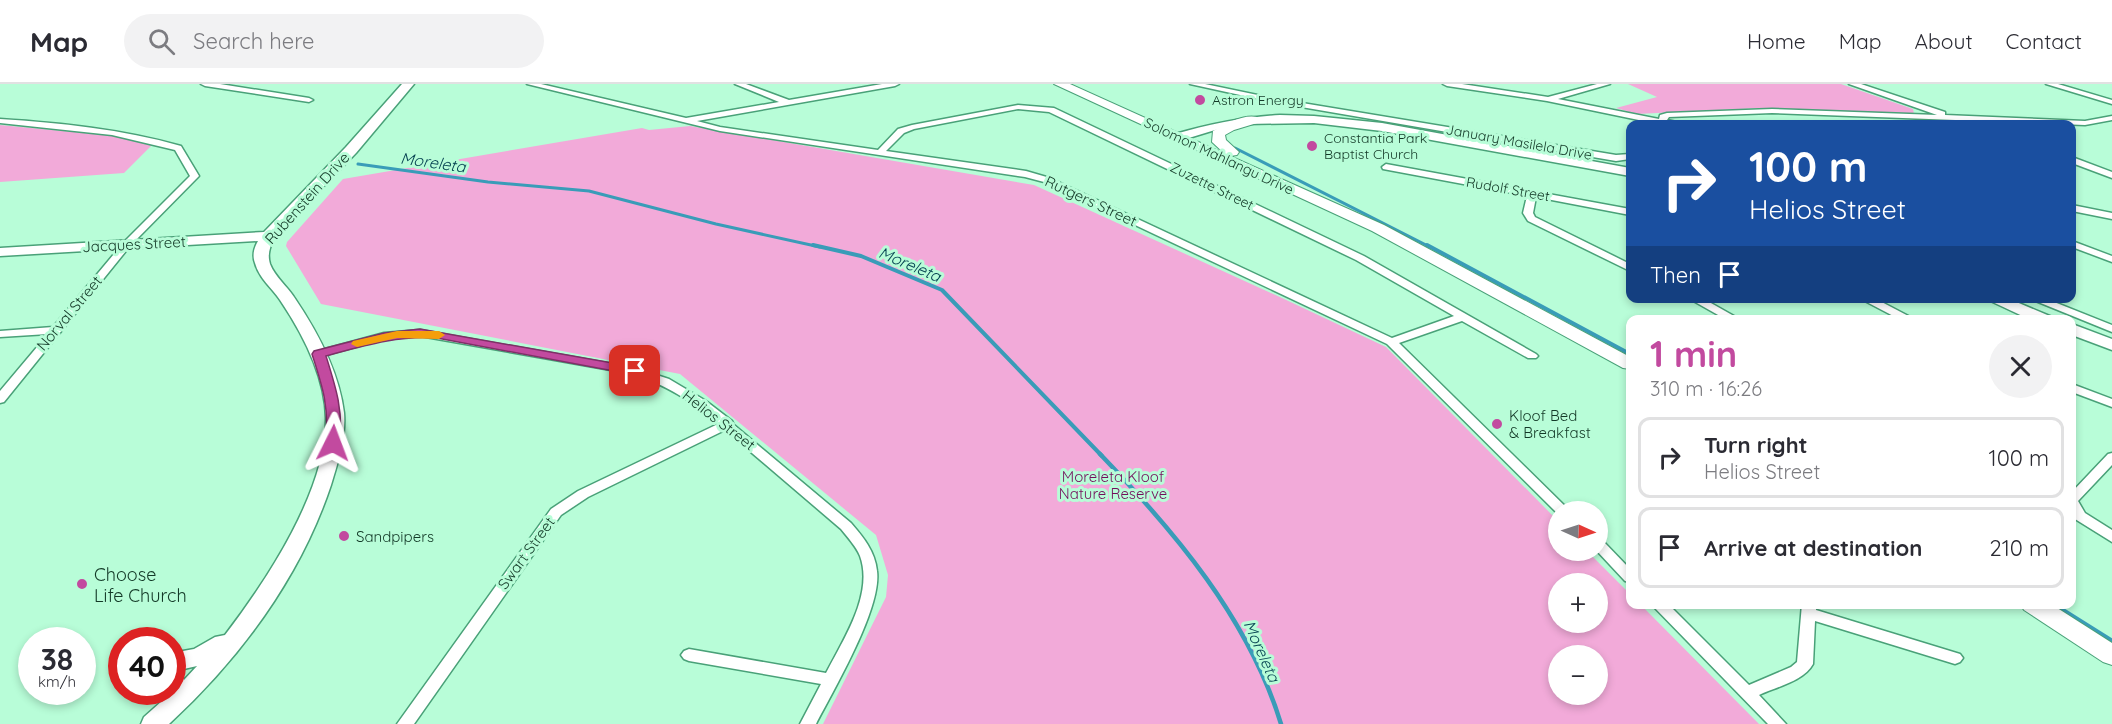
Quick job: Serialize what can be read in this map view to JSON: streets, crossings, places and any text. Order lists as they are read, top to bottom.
{
  "streets": {
    "main road": ["Solomon Mahlangu Drive"],
    "street": [
      "January Masilela Drive",
      "Zuzette Street",
      "Rudolf Street",
      "Rubenstein Drive",
      "Rutgers Street",
      "Jacques Street",
      "Norval Street",
      "Helios Street",
      "Swart Street"
    ]
  },
  "crossings": [
    ["January Masilela Drive", "Solomon Mahlangu Drive"],
    ["Zuzette Street", "Rutgers Street"],
    ["Rubenstein Drive", "Jacques Street"],
    ["Rubenstein Drive", "Helios Street"],
    ["Jacques Street", "Norval Street"],
    ["Helios Street", "Swart Street"]
  ],
  "water": ["Moreleta"],
  "parks": ["Moreleta Kloof Nature Reserve"],
  "places": [
    "Astron Energy",
    "Constantia Park Baptist Church",
    "Kloof Bed & Breakfast",
    "Sandpipers",
    "Choose Life Church"
  ],
  "north": "right",
  "page": {
    "header": "Map",
    "search": "Search here",
    "nav": [
      "Home",
      "Map",
      "About",
      "Contact"
    ],
    "turn": ["100 m", "Helios Street"],
    "then": "Then",
    "heading": ["1 min", "310 m · 16:26"],
    "list": [
      {
        "name": "Turn right",
        "note": "Helios Street",
        "value": "100 m"
      },
      {
        "name": "Arrive at destination",
        "value": "210 m"
      }
    ],
    "map_buttons": ["+", "−"],
    "speed": "38 km/h",
    "limit": "40"
  }
}
